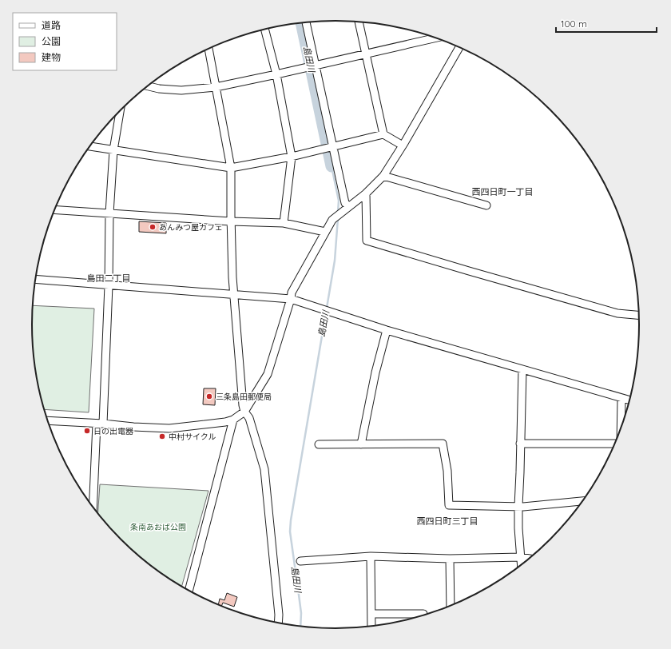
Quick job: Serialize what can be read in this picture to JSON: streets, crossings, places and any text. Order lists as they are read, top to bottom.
{
  "districts": ["西四日町一丁目", "島田二丁目", "西四日町三丁目"],
  "water": ["島田川"],
  "parks": ["条南あおば公園"],
  "places": [
    "あんみつ屋カフェ",
    "三条島田郵便局",
    "日の出電器",
    "中村サイクル"
  ],
  "legend": ["道路", "公園", "建物"],
  "scale_bar": "100 m"
}
